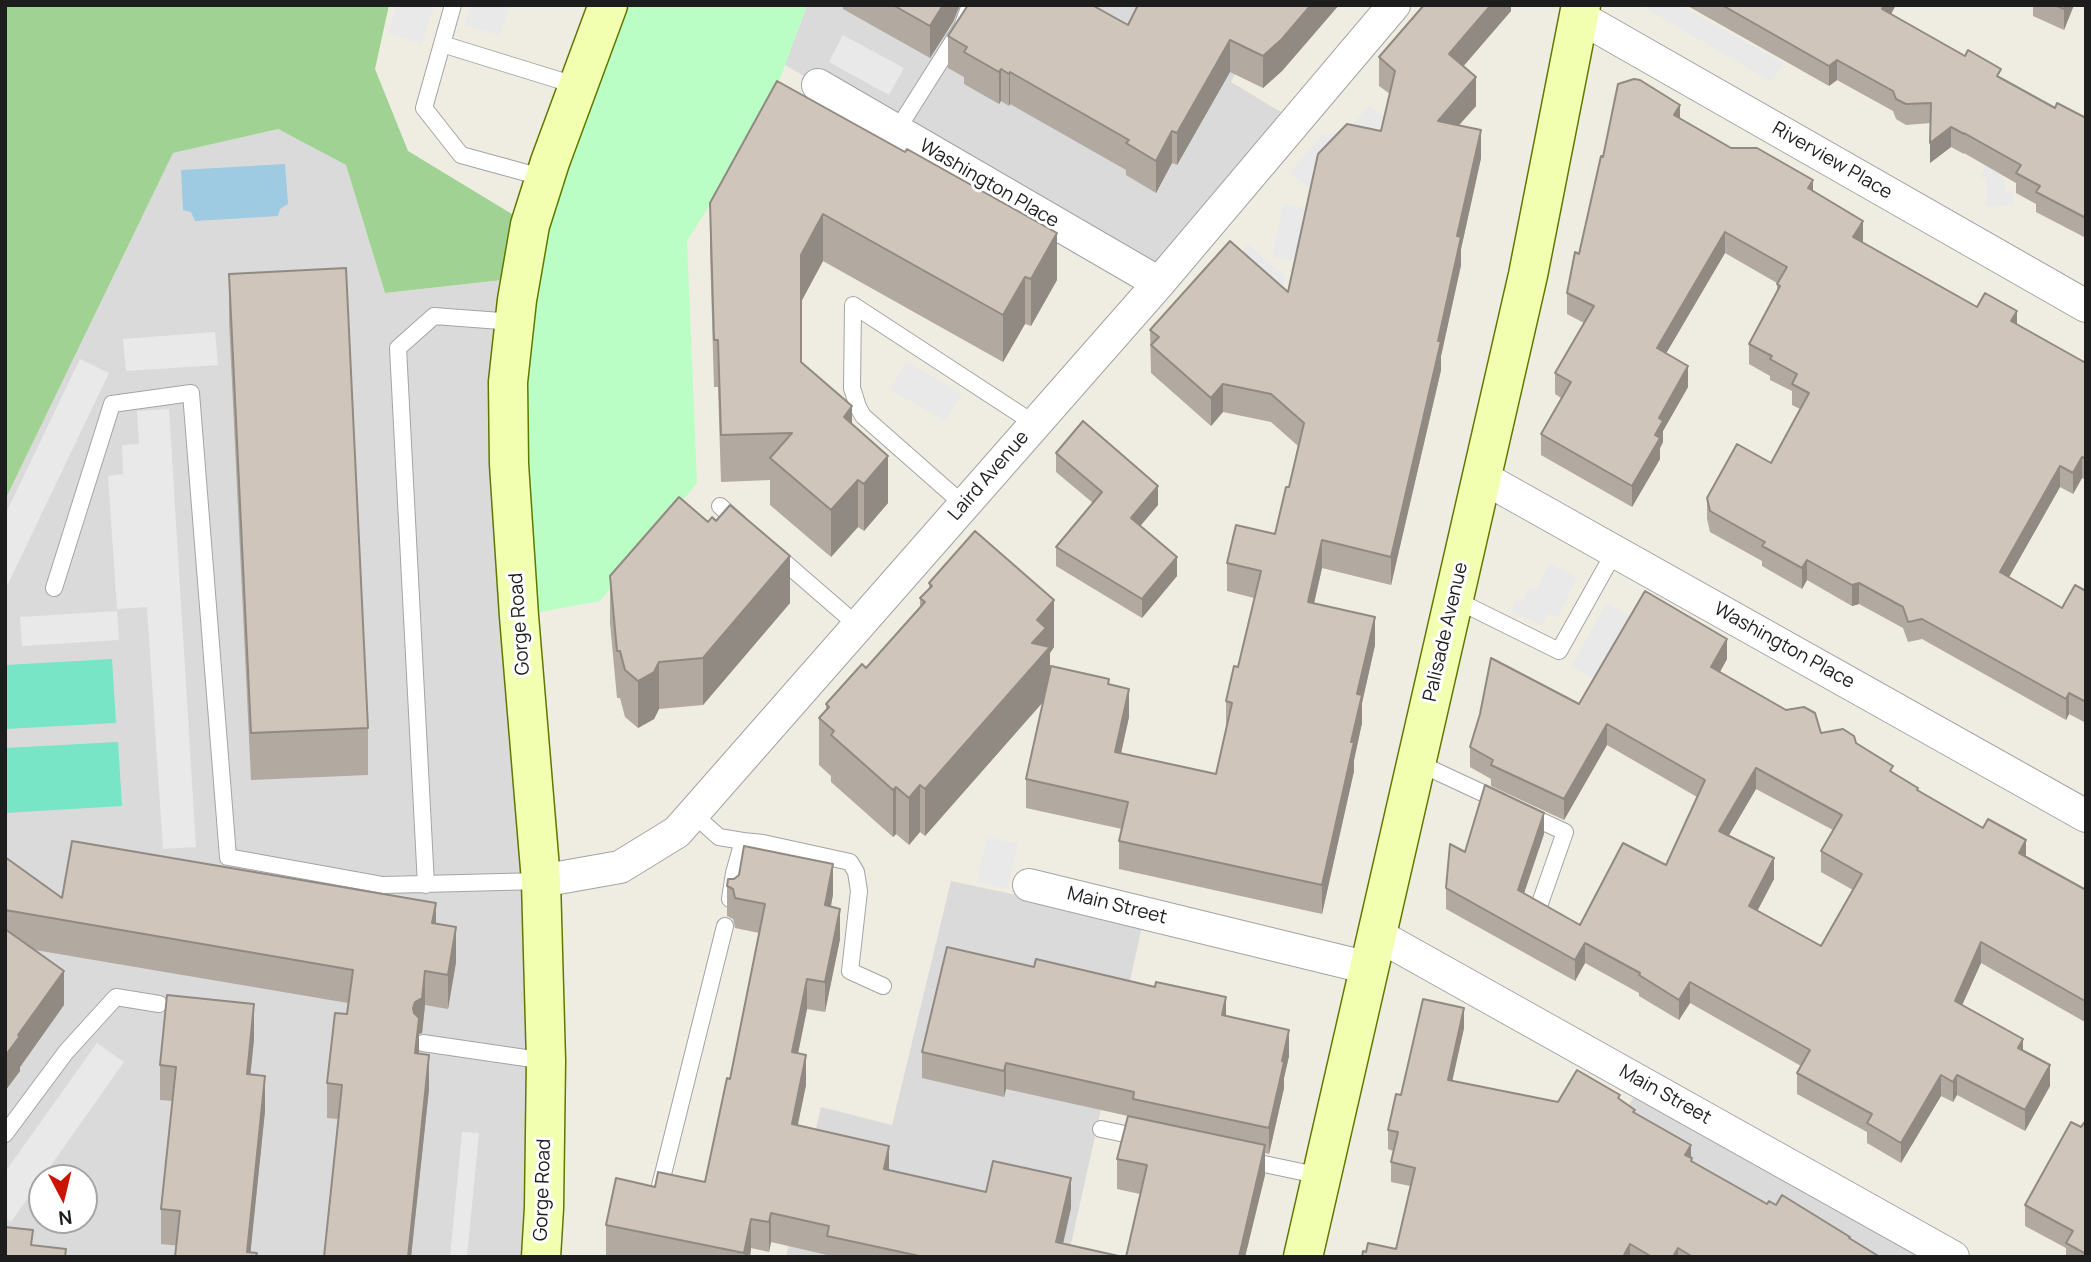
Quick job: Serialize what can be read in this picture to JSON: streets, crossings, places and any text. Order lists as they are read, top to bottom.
{
  "streets": {
    "main road": ["Gorge Road", "Palisade Avenue"],
    "street": [
      "Riverview Place",
      "Washington Place",
      "Laird Avenue",
      "Main Street"
    ]
  },
  "crossings": [
    ["Riverview Place", "Palisade Avenue"],
    ["Washington Place", "Laird Avenue"],
    ["Washington Place", "Palisade Avenue"],
    ["Laird Avenue", "Gorge Road"],
    ["Palisade Avenue", "Main Street"]
  ],
  "north": "bottom"
}
